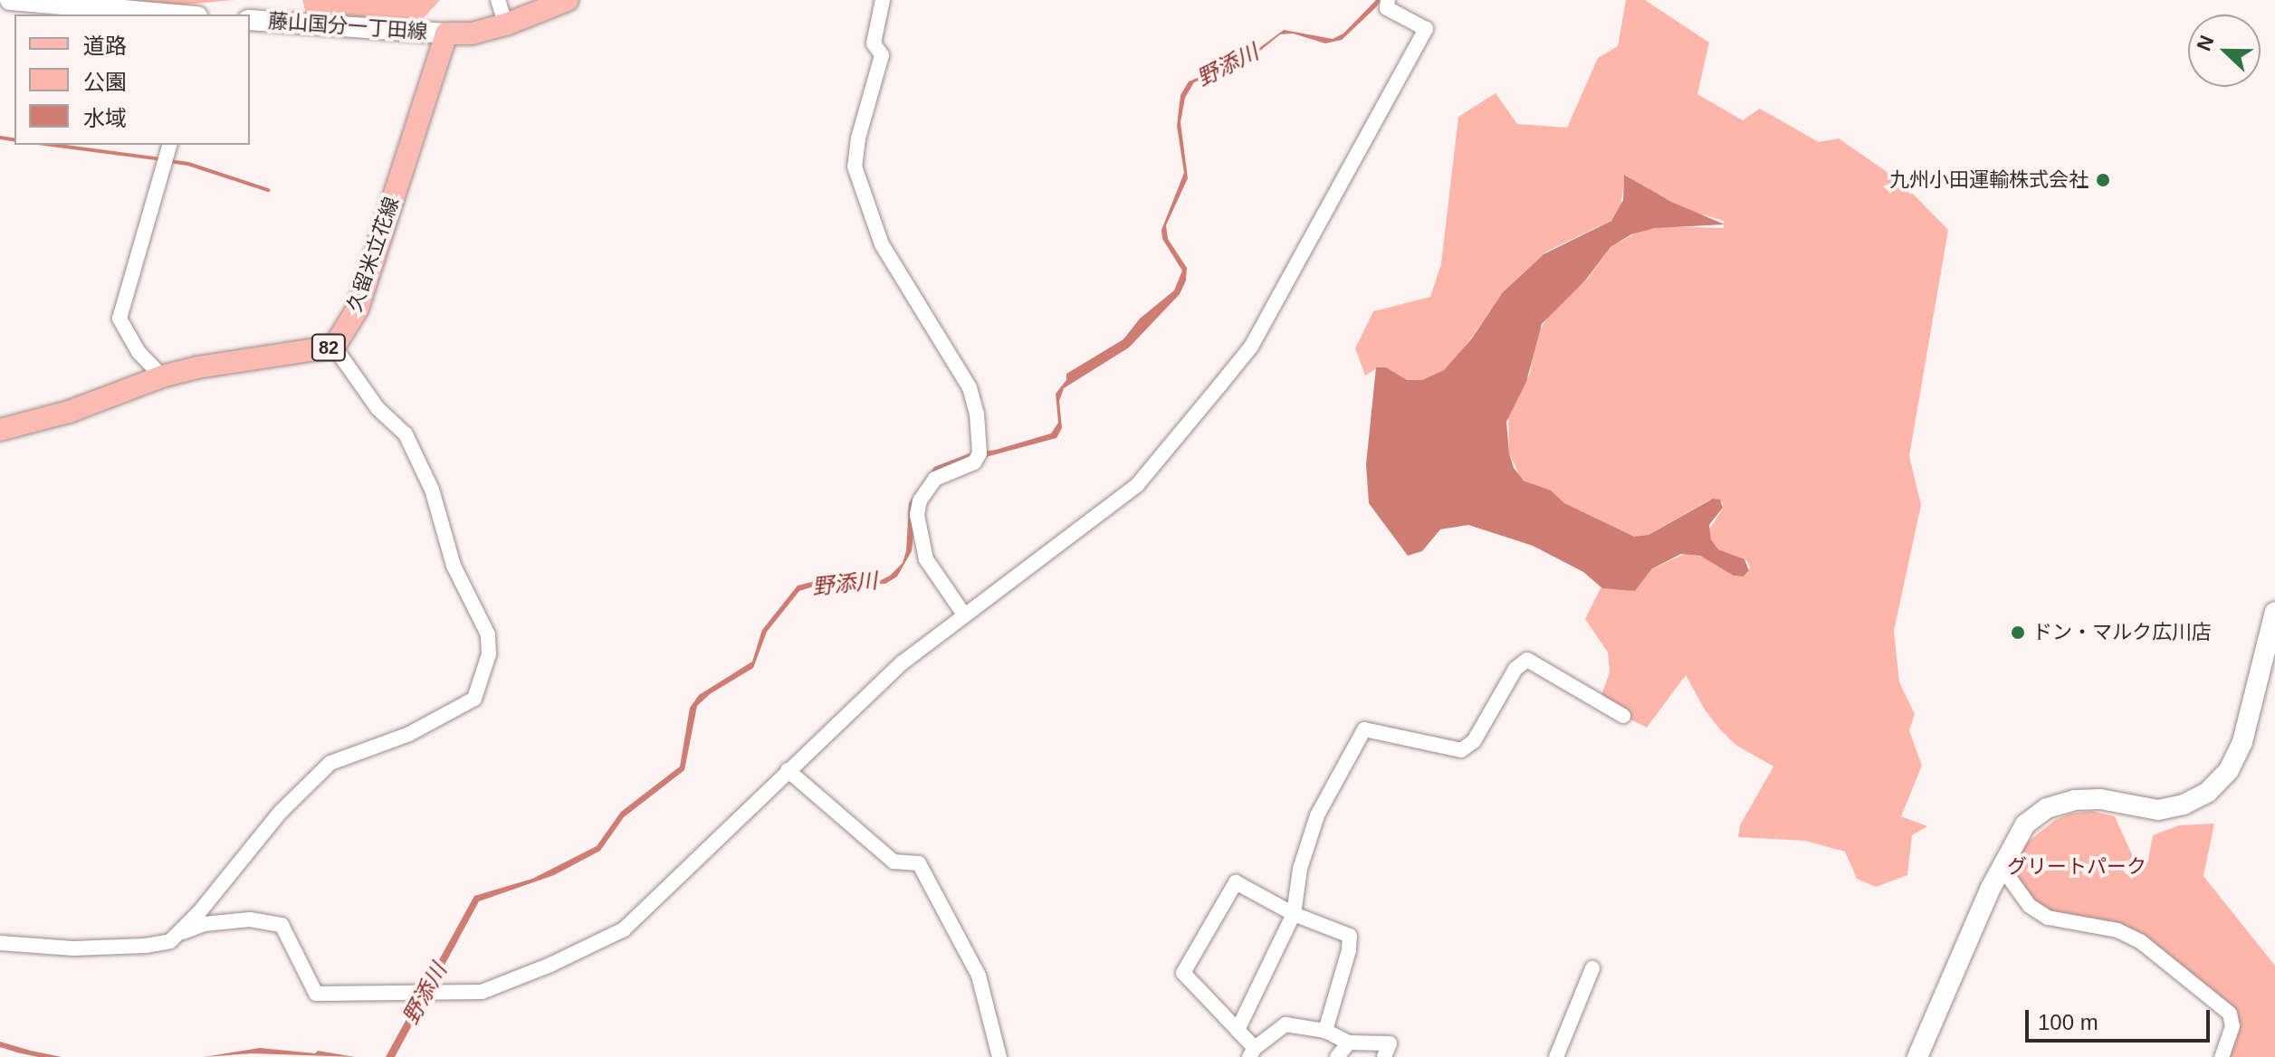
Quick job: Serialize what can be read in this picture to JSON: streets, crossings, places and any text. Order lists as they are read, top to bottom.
{
  "streets": {
    "main road": ["久留米立花線", "82"],
    "street": ["藤山国分一丁田線"]
  },
  "crossings": [
    ["藤山国分一丁田線", "久留米立花線"],
    ["久留米立花線", "82"]
  ],
  "water": ["野添川"],
  "parks": ["グリートパーク"],
  "places": ["九州小田運輸株式会社", "ドン・マルク広川店"],
  "legend": ["道路", "公園", "水域"],
  "scale_bar": "100 m",
  "north": "left"
}
